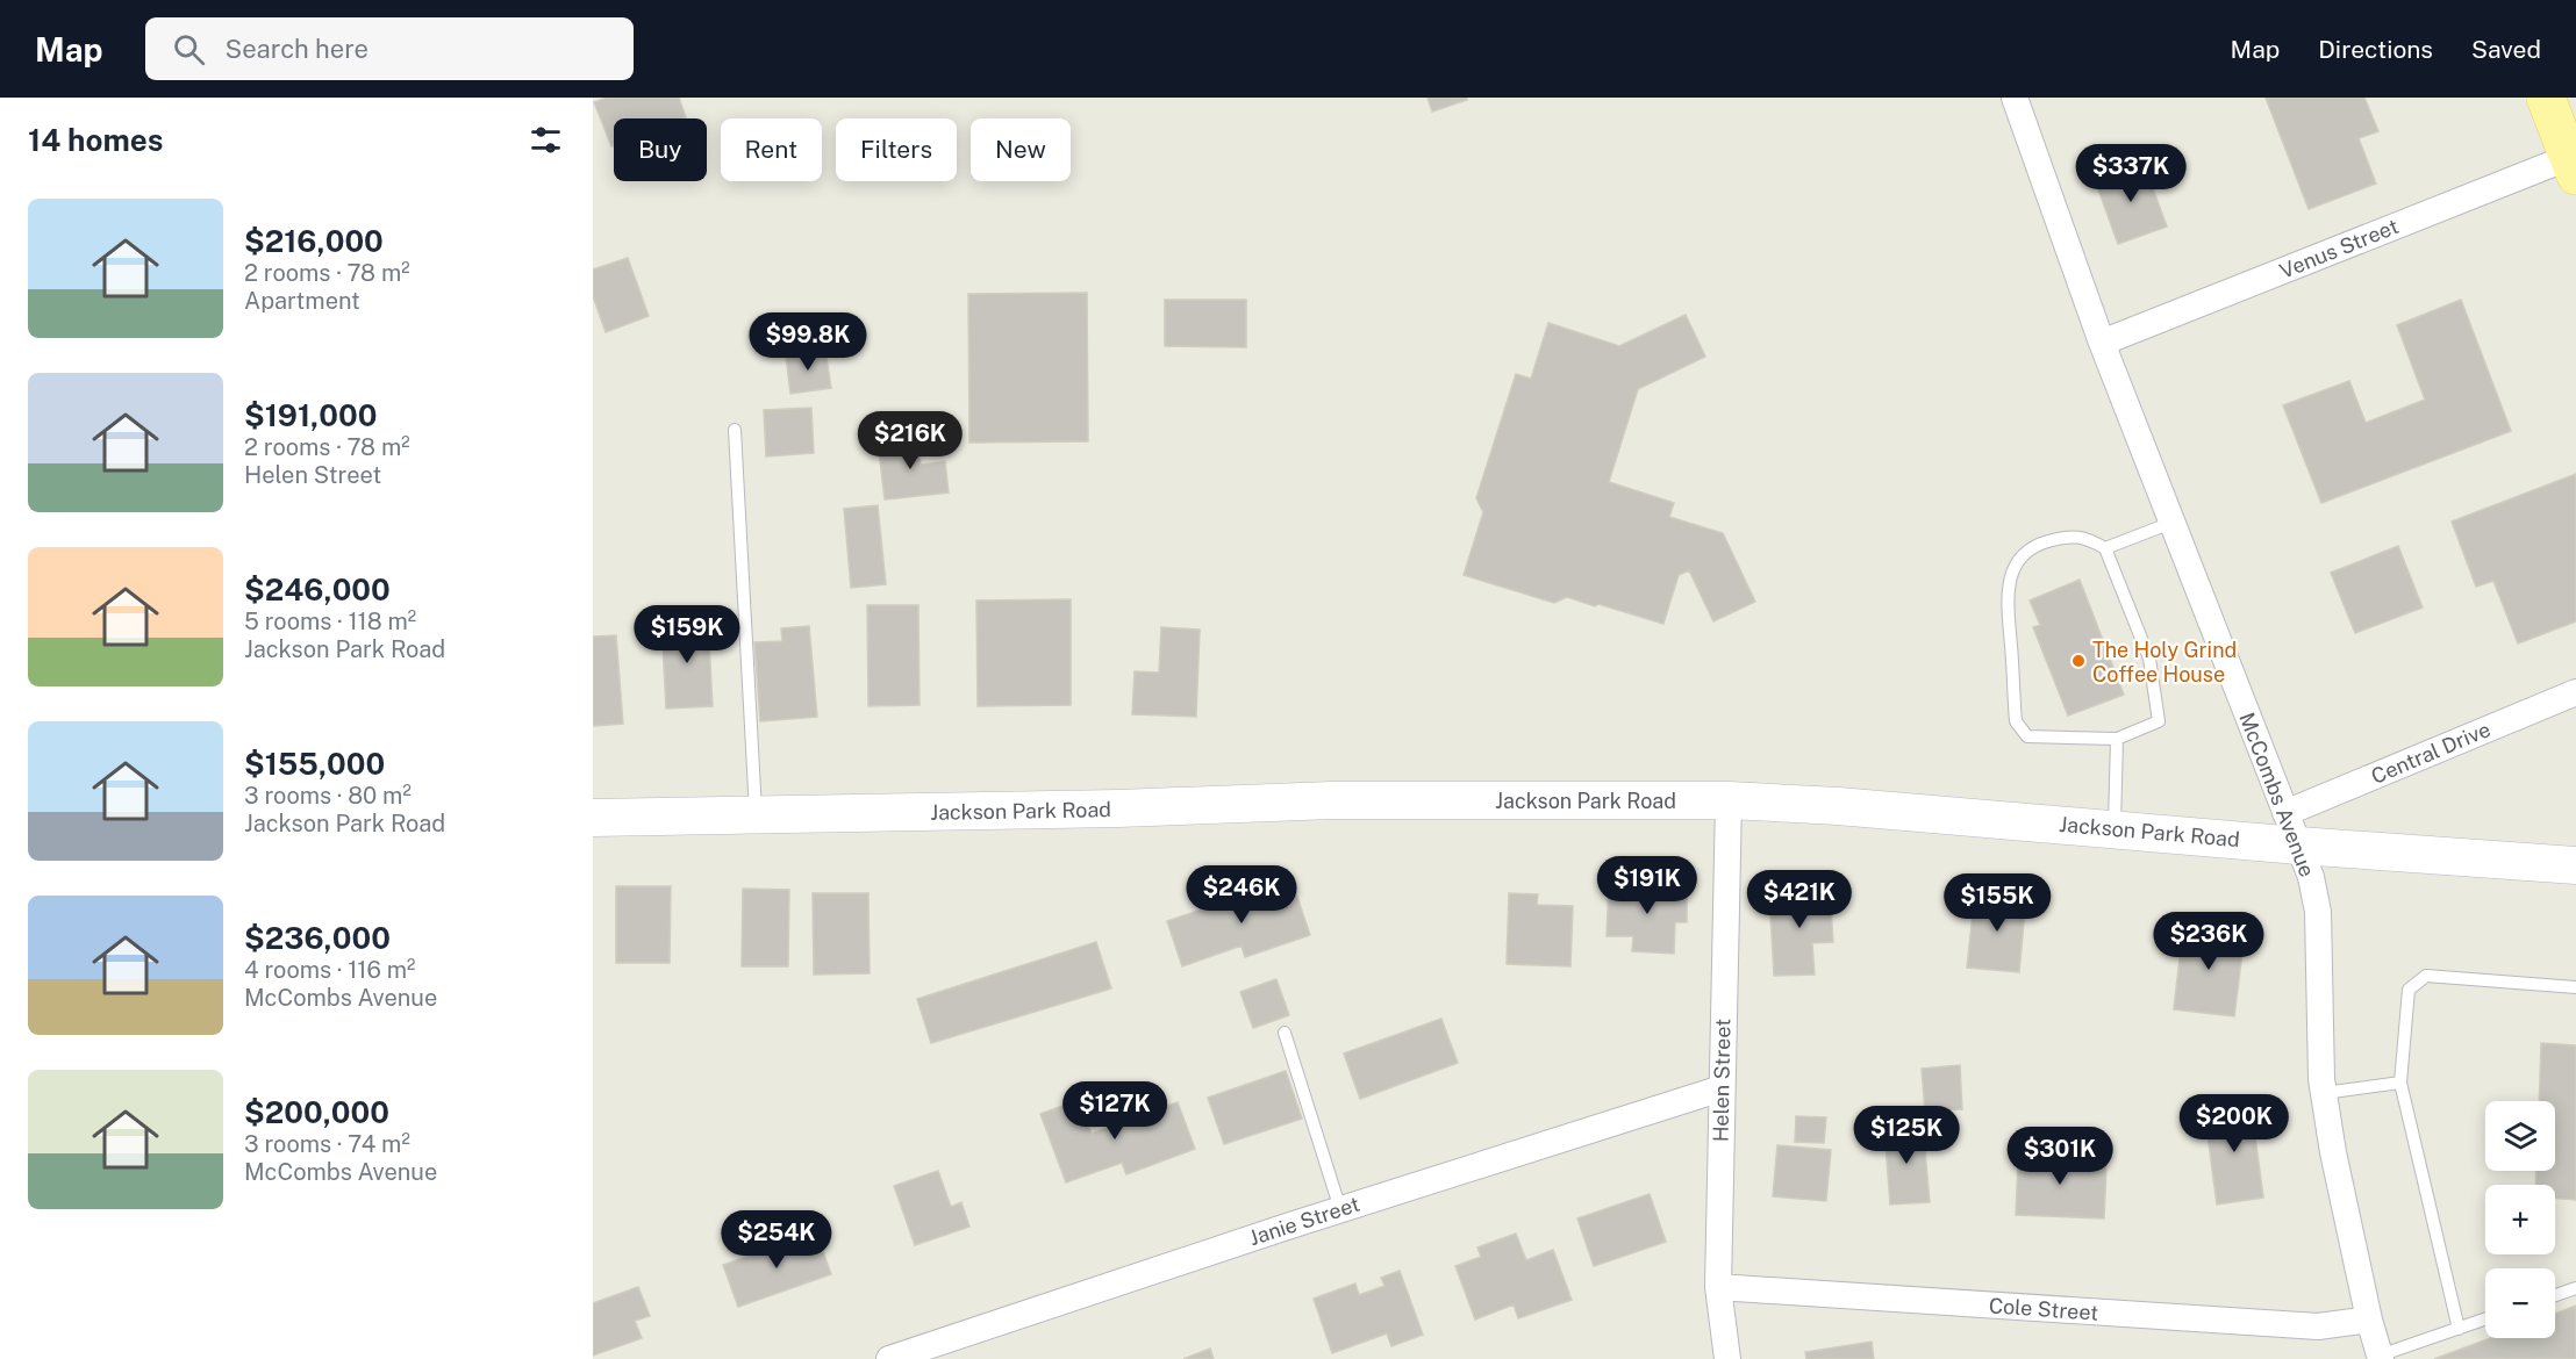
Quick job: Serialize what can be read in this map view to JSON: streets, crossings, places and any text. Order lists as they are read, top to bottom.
{
  "streets": {
    "main road": ["Jackson Park Road"],
    "street": [
      "Venus Street",
      "Central Drive",
      "McCombs Avenue",
      "Helen Street",
      "Janie Street",
      "Cole Street"
    ]
  },
  "crossings": [
    ["Venus Street", "McCombs Avenue"],
    ["Central Drive", "McCombs Avenue"],
    ["Central Drive", "Jackson Park Road"],
    ["McCombs Avenue", "Jackson Park Road"],
    ["McCombs Avenue", "Cole Street"],
    ["Jackson Park Road", "Helen Street"],
    ["Helen Street", "Janie Street"],
    ["Helen Street", "Cole Street"]
  ],
  "places": ["The Holy Grind Coffee House"],
  "page": {
    "header": "Map",
    "search": "Search here",
    "nav": ["Map", "Directions", "Saved"],
    "heading": "14 homes",
    "chip": [
      "Buy",
      "Rent",
      "Filters",
      "New"
    ],
    "price": [
      "$337K",
      "$99.8K",
      "$216K",
      "$159K",
      "$191K",
      "$246K",
      "$421K",
      "$155K",
      "$236K",
      "$127K",
      "$200K",
      "$125K",
      "$301K",
      "$254K"
    ],
    "list": [
      {
        "name": "$216,000",
        "note": "2 rooms · 78 m² · Apartment"
      },
      {
        "name": "$191,000",
        "note": "2 rooms · 78 m² · Helen Street"
      },
      {
        "name": "$246,000",
        "note": "5 rooms · 118 m² · Jackson Park Road"
      },
      {
        "name": "$155,000",
        "note": "3 rooms · 80 m² · Jackson Park Road"
      },
      {
        "name": "$236,000",
        "note": "4 rooms · 116 m² · McCombs Avenue"
      },
      {
        "name": "$200,000",
        "note": "3 rooms · 74 m² · McCombs Avenue"
      }
    ],
    "map_buttons": ["+", "−"]
  }
}
